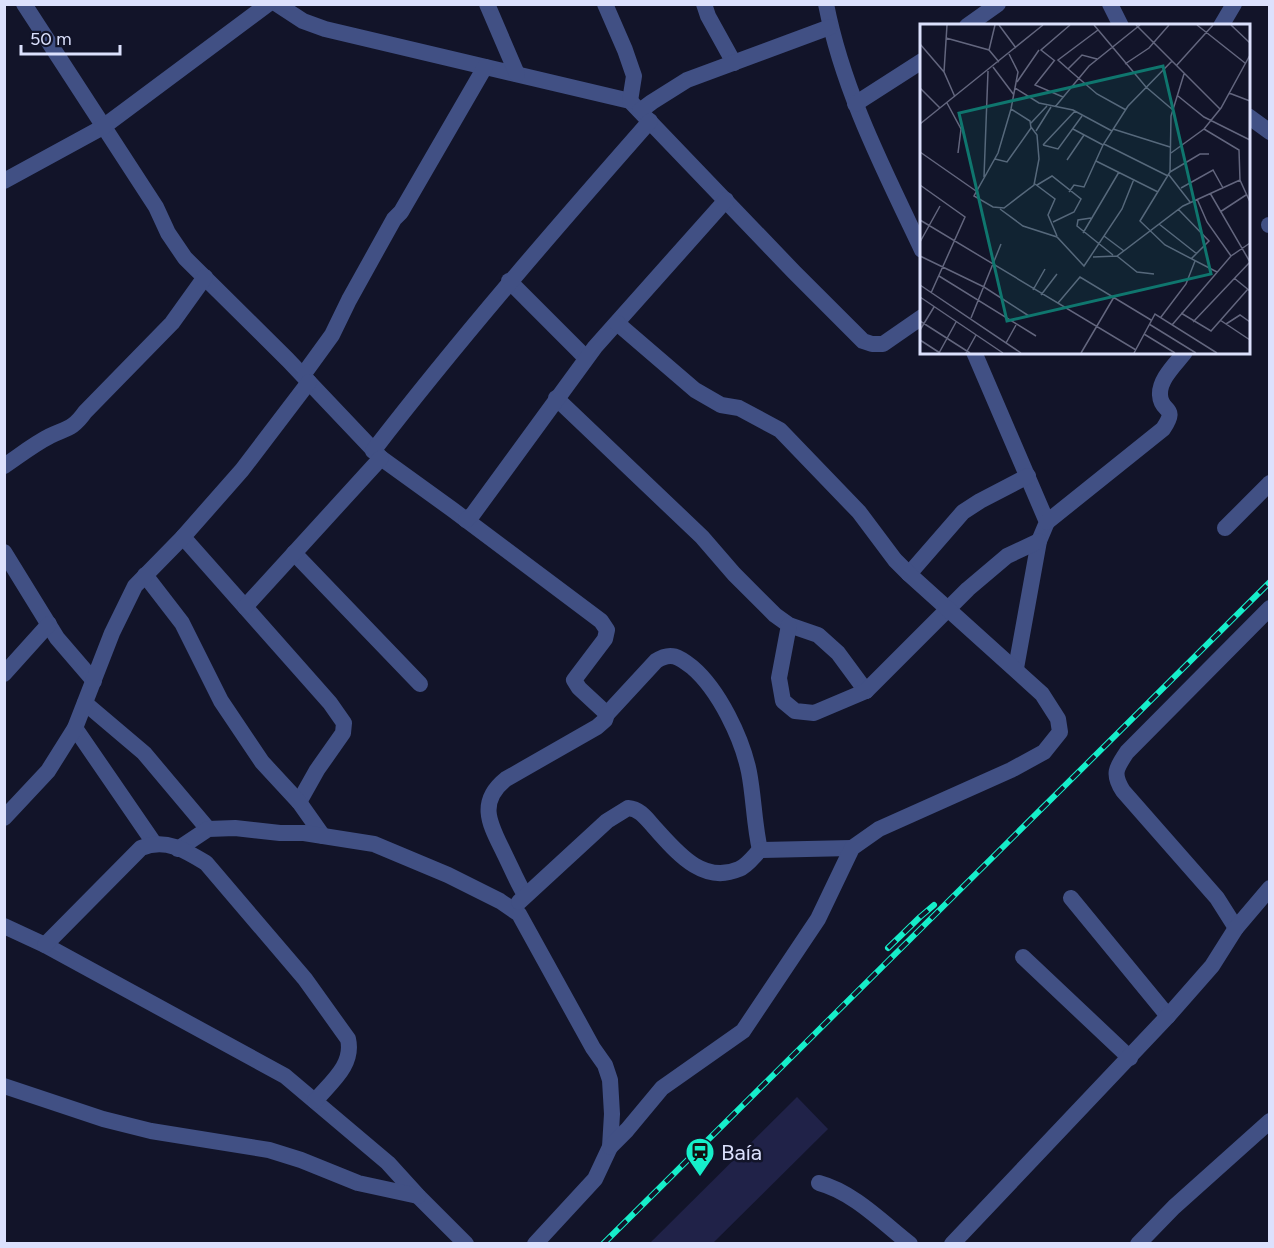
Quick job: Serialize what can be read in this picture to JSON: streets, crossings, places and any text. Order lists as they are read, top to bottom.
{
  "places": {
    "station": ["Baía"]
  },
  "scale_bar": "50 m"
}
